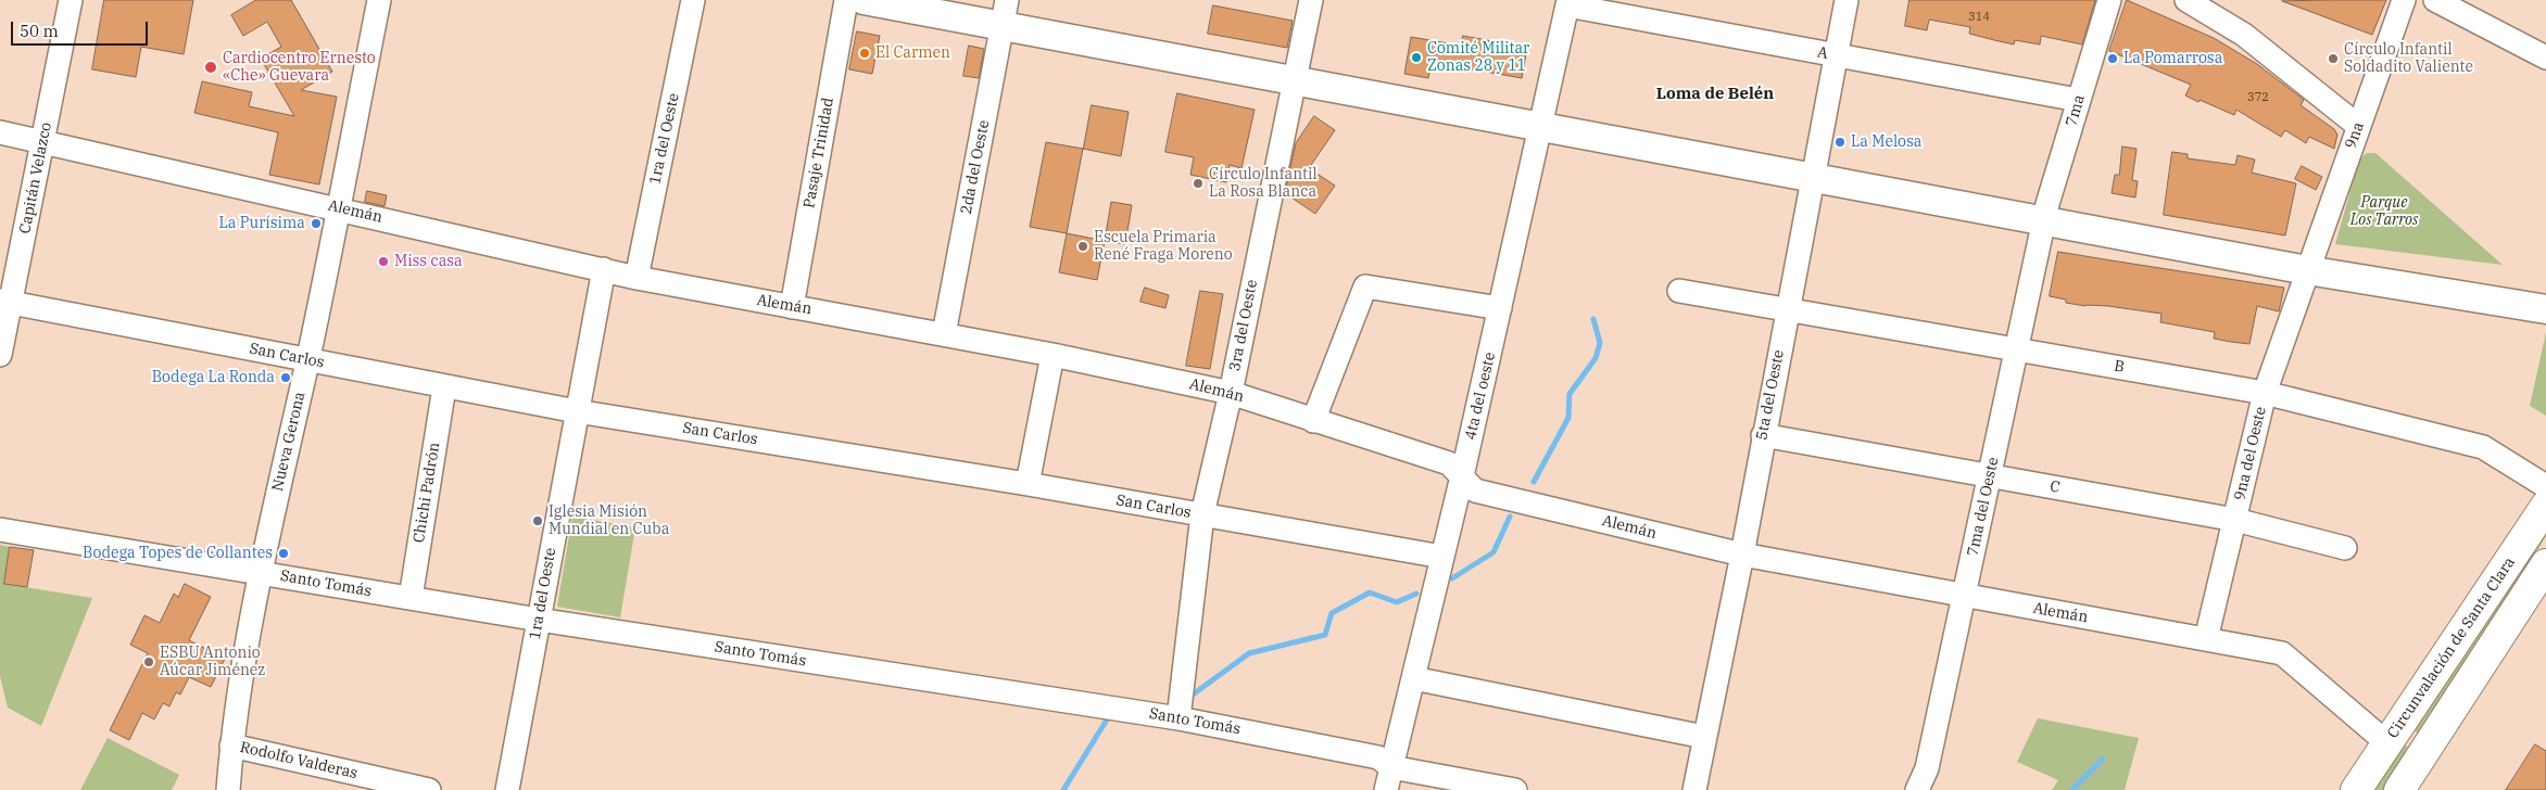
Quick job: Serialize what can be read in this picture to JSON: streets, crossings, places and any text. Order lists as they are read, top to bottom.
{
  "streets": {
    "highway": ["Circunvalación de Santa Clara"],
    "street": [
      "A",
      "7ma",
      "9na",
      "1ra del Oeste",
      "Pasaje Trinidad",
      "2da del Oeste",
      "Capitán Velazco",
      "Alemán",
      "3ra del Oeste",
      "San Carlos",
      "B",
      "5ta del Oeste",
      "4ta del oeste",
      "Nueva Gerona",
      "9na del Oeste",
      "C",
      "Chichi Padrón",
      "7ma del Oeste",
      "Santo Tomás",
      "Rodolfo Valderas"
    ]
  },
  "crossings": [
    ["A", "7ma"],
    ["A", "5ta del Oeste"],
    ["A", "4ta del oeste"],
    ["7ma", "7ma del Oeste"],
    ["9na", "9na del Oeste"],
    ["1ra del Oeste", "Alemán"],
    ["1ra del Oeste", "San Carlos"],
    ["1ra del Oeste", "Santo Tomás"],
    ["Pasaje Trinidad", "Alemán"],
    ["2da del Oeste", "Alemán"],
    ["Capitán Velazco", "Alemán"],
    ["Capitán Velazco", "San Carlos"],
    ["Alemán", "3ra del Oeste"],
    ["Alemán", "5ta del Oeste"],
    ["Alemán", "4ta del oeste"],
    ["Alemán", "Nueva Gerona"],
    ["Alemán", "9na del Oeste"],
    ["Alemán", "7ma del Oeste"],
    ["Alemán", "Circunvalación de Santa Clara"],
    ["3ra del Oeste", "San Carlos"],
    ["3ra del Oeste", "Santo Tomás"],
    ["San Carlos", "4ta del oeste"],
    ["San Carlos", "Nueva Gerona"],
    ["San Carlos", "Chichi Padrón"],
    ["B", "5ta del Oeste"],
    ["B", "9na del Oeste"],
    ["B", "7ma del Oeste"],
    ["5ta del Oeste", "C"],
    ["4ta del oeste", "Santo Tomás"],
    ["Nueva Gerona", "Santo Tomás"],
    ["Nueva Gerona", "Rodolfo Valderas"],
    ["9na del Oeste", "C"],
    ["C", "7ma del Oeste"],
    ["Chichi Padrón", "Santo Tomás"]
  ],
  "districts": ["Loma de Belén"],
  "parks": ["Parque Los Tarros"],
  "places": [
    "El Carmen",
    "Comité Militar Zonas 28 y 11",
    "La Pomarrosa",
    "Círculo Infantil Soldadito Valiente",
    "Cardiocentro Ernesto «Che» Guevara",
    "La Melosa",
    "Círculo Infantil La Rosa Blanca",
    "La Purísima",
    "Escuela Primaria René Fraga Moreno",
    "Miss casa",
    "Bodega La Ronda",
    "Iglesia Misión Mundial en Cuba",
    "Bodega Topes de Collantes",
    "ESBU Antonio Aúcar Jiménez"
  ],
  "house_numbers": ["314", "372"],
  "scale_bar": "50 m"
}
